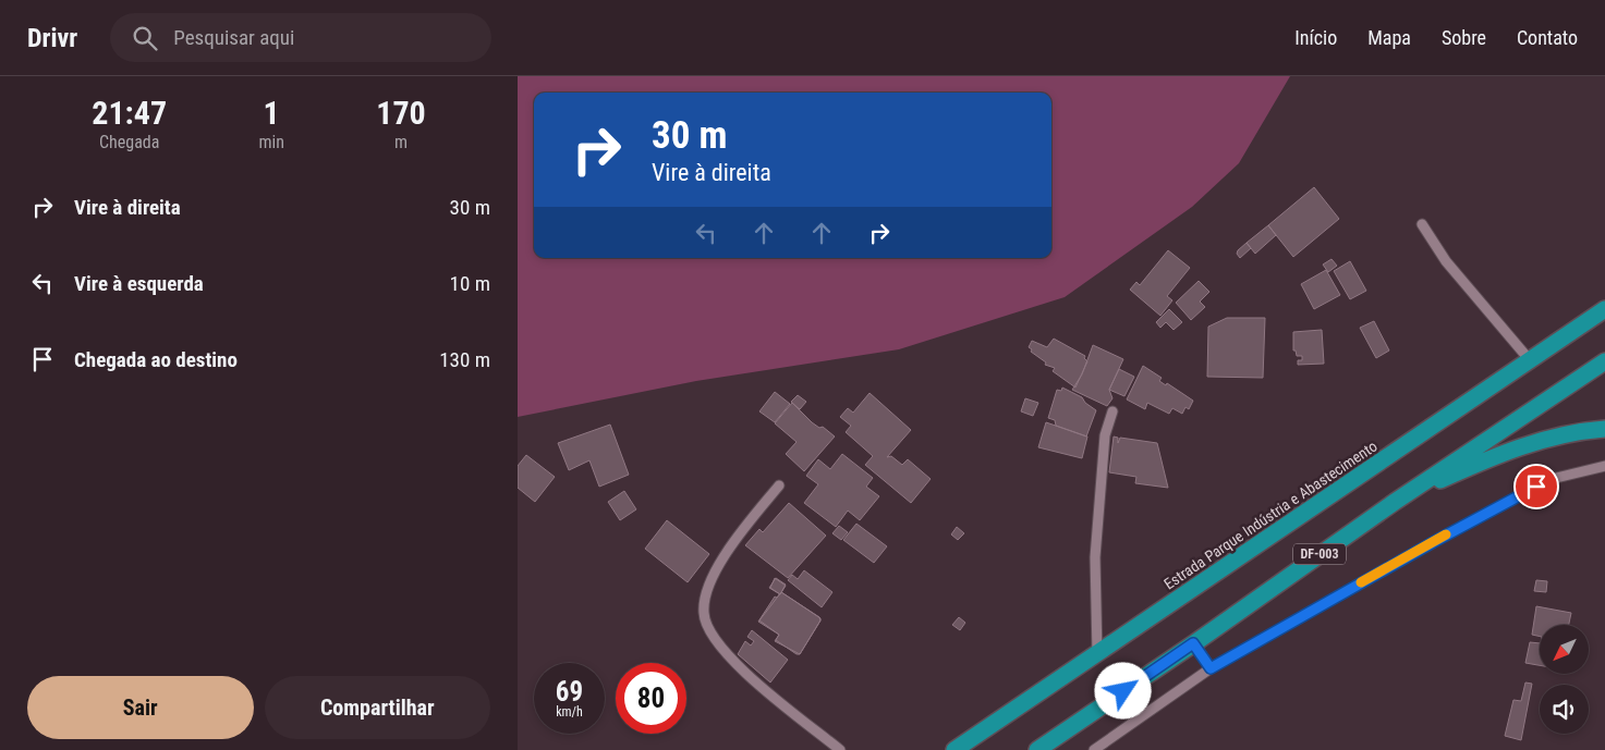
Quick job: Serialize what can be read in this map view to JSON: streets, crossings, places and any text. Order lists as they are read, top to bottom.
{
  "streets": {
    "highway": ["Estrada Parque Indústria e Abastecimento", "DF-003"]
  },
  "north": "bottom left",
  "page": {
    "header": "Drivr",
    "search": "Pesquisar aqui",
    "nav": [
      "Início",
      "Mapa",
      "Sobre",
      "Contato"
    ],
    "eta": [
      "21:47",
      "Chegada",
      "1",
      "min",
      "170",
      "m"
    ],
    "turn": ["30 m", "Vire à direita"],
    "list": [
      {
        "name": "Vire à direita",
        "value": "30 m"
      },
      {
        "name": "Vire à esquerda",
        "value": "10 m"
      },
      {
        "name": "Chegada ao destino",
        "value": "130 m"
      }
    ],
    "speed": "69 km/h",
    "limit": "80",
    "buttons": ["Sair", "Compartilhar"]
  }
}
